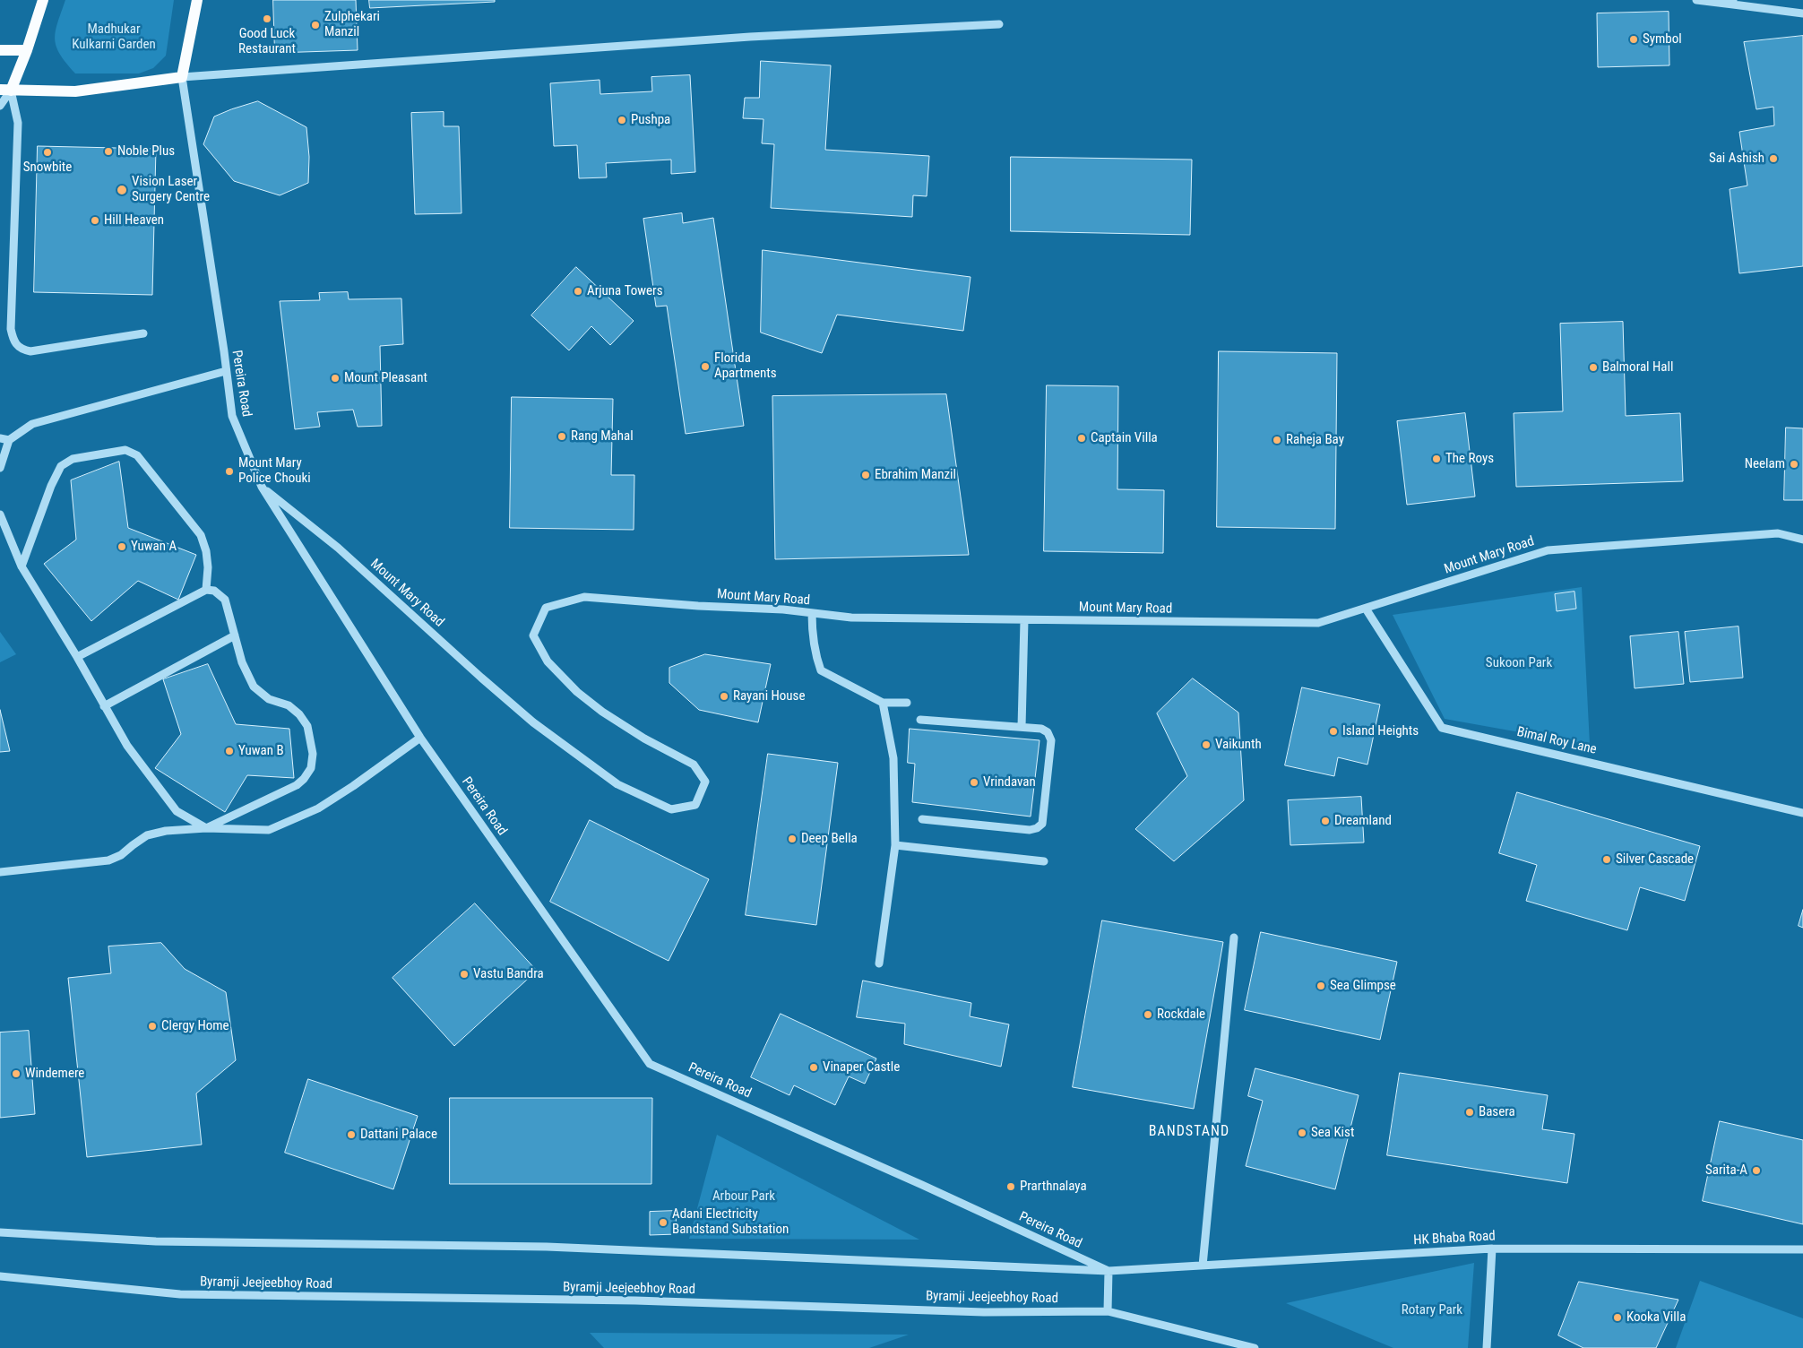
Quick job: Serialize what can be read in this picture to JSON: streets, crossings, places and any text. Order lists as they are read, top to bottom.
{
  "streets": {
    "street": [
      "Pereira Road",
      "Mount Mary Road",
      "Bimal Roy Lane",
      "HK Bhaba Road",
      "Byramji Jeejeebhoy Road"
    ]
  },
  "crossings": [
    ["Pereira Road", "Mount Mary Road"],
    ["Pereira Road", "HK Bhaba Road"],
    ["Mount Mary Road", "Bimal Roy Lane"]
  ],
  "districts": ["BANDSTAND"],
  "parks": [
    "Madhukar Kulkarni Garden",
    "Sukoon Park",
    "Arbour Park",
    "Rotary Park"
  ],
  "places": [
    "Good Luck Restaurant",
    "Zulphekari Manzil",
    "Symbol",
    "Pushpa",
    "Noble Plus",
    "Snowbite",
    "Sai Ashish",
    "Vision Laser Surgery Centre",
    "Hill Heaven",
    "Arjuna Towers",
    "Florida Apartments",
    "Balmoral Hall",
    "Mount Pleasant",
    "Rang Mahal",
    "Captain Villa",
    "Raheja Bay",
    "The Roys",
    "Neelam",
    "Mount Mary Police Chouki",
    "Ebrahim Manzil",
    "Yuwan A",
    "Rayani House",
    "Island Heights",
    "Vaikunth",
    "Yuwan B",
    "Vrindavan",
    "Dreamland",
    "Deep Bella",
    "Silver Cascade",
    "Vastu Bandra",
    "Sea Glimpse",
    "Rockdale",
    "Clergy Home",
    "Vinaper Castle",
    "Windemere",
    "Basera",
    "Sea Kist",
    "Dattani Palace",
    "Sarita-A",
    "Prarthnalaya",
    "Adani Electricity Bandstand Substation",
    "Kooka Villa"
  ]
}
